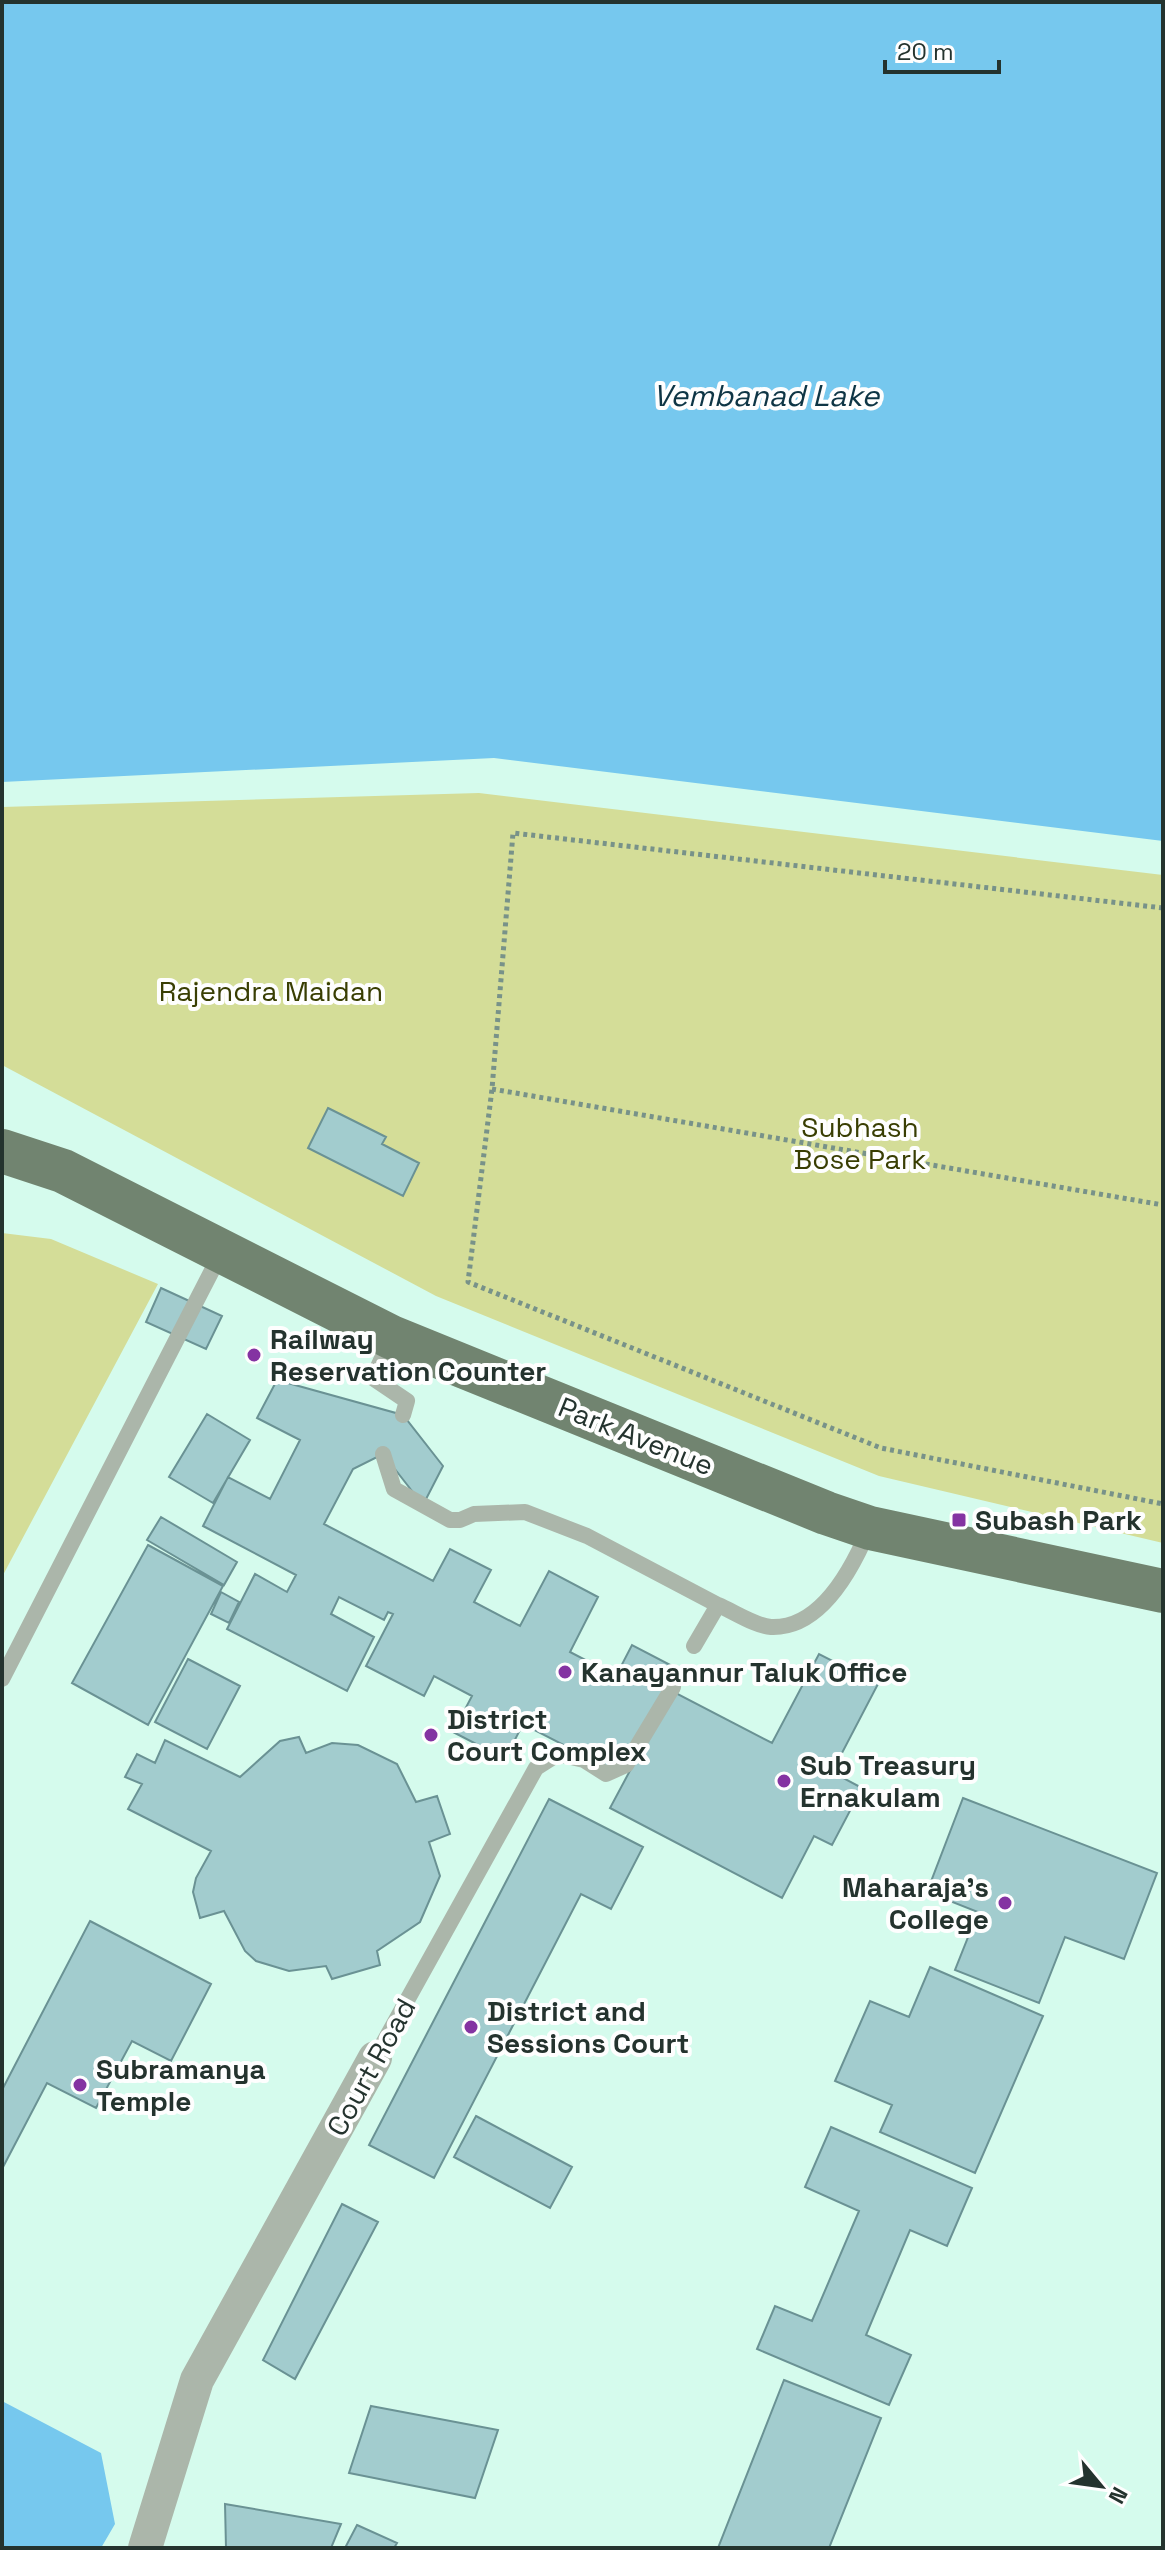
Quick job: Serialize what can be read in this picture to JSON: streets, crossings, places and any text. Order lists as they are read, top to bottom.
{
  "streets": {
    "main road": ["Park Avenue"],
    "street": ["Court Road"]
  },
  "water": ["Vembanad Lake"],
  "parks": ["Rajendra Maidan", "Subhash Bose Park"],
  "places": {
    "other": [
      "Railway Reservation Counter",
      "Kanayannur Taluk Office",
      "District Court Complex",
      "Sub Treasury Ernakulam",
      "Maharaja's College",
      "District and Sessions Court",
      "Subramanya Temple"
    ],
    "transit": ["Subash Park"]
  },
  "scale_bar": "20 m",
  "north": "bottom right"
}
